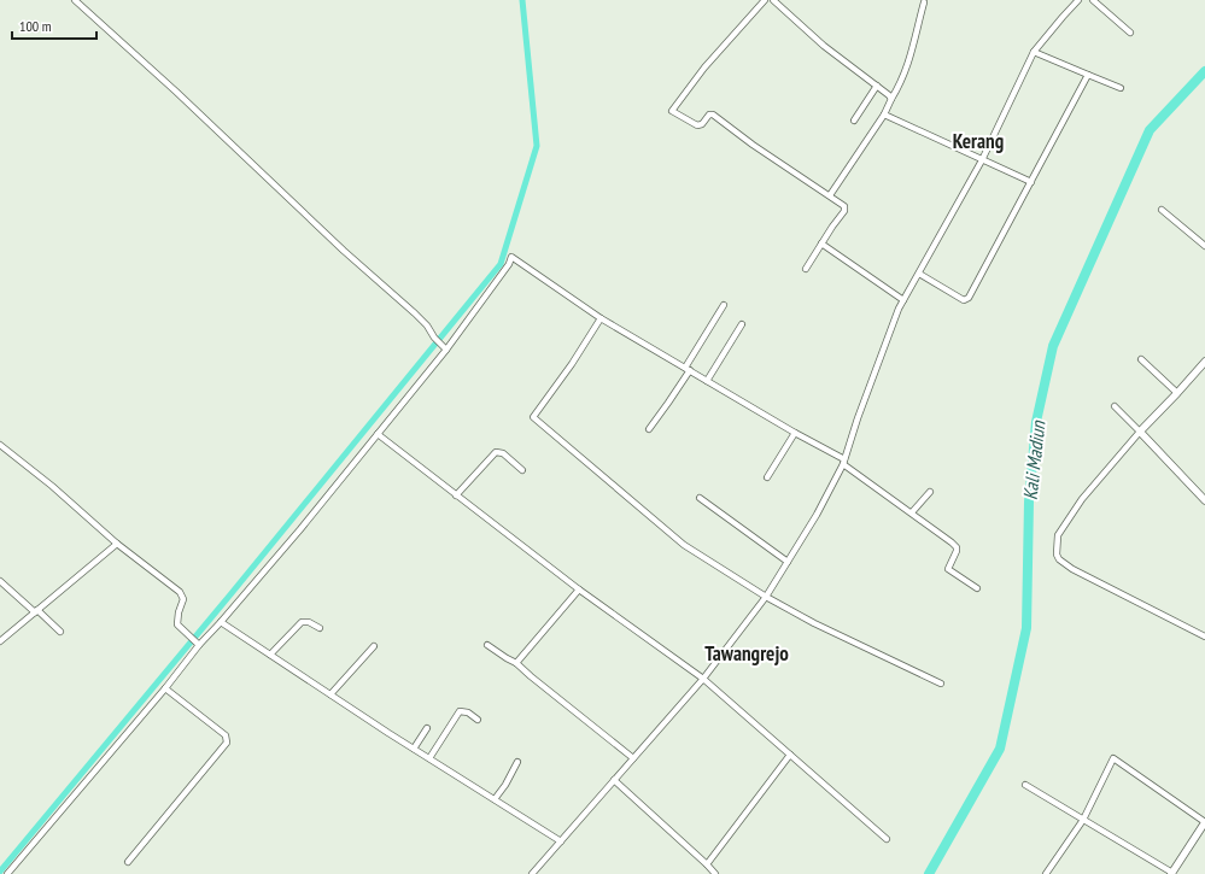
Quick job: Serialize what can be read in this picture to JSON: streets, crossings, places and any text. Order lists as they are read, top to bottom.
{
  "districts": ["Kerang", "Tawangrejo"],
  "water": ["Kali Madiun"],
  "scale_bar": "100 m"
}
